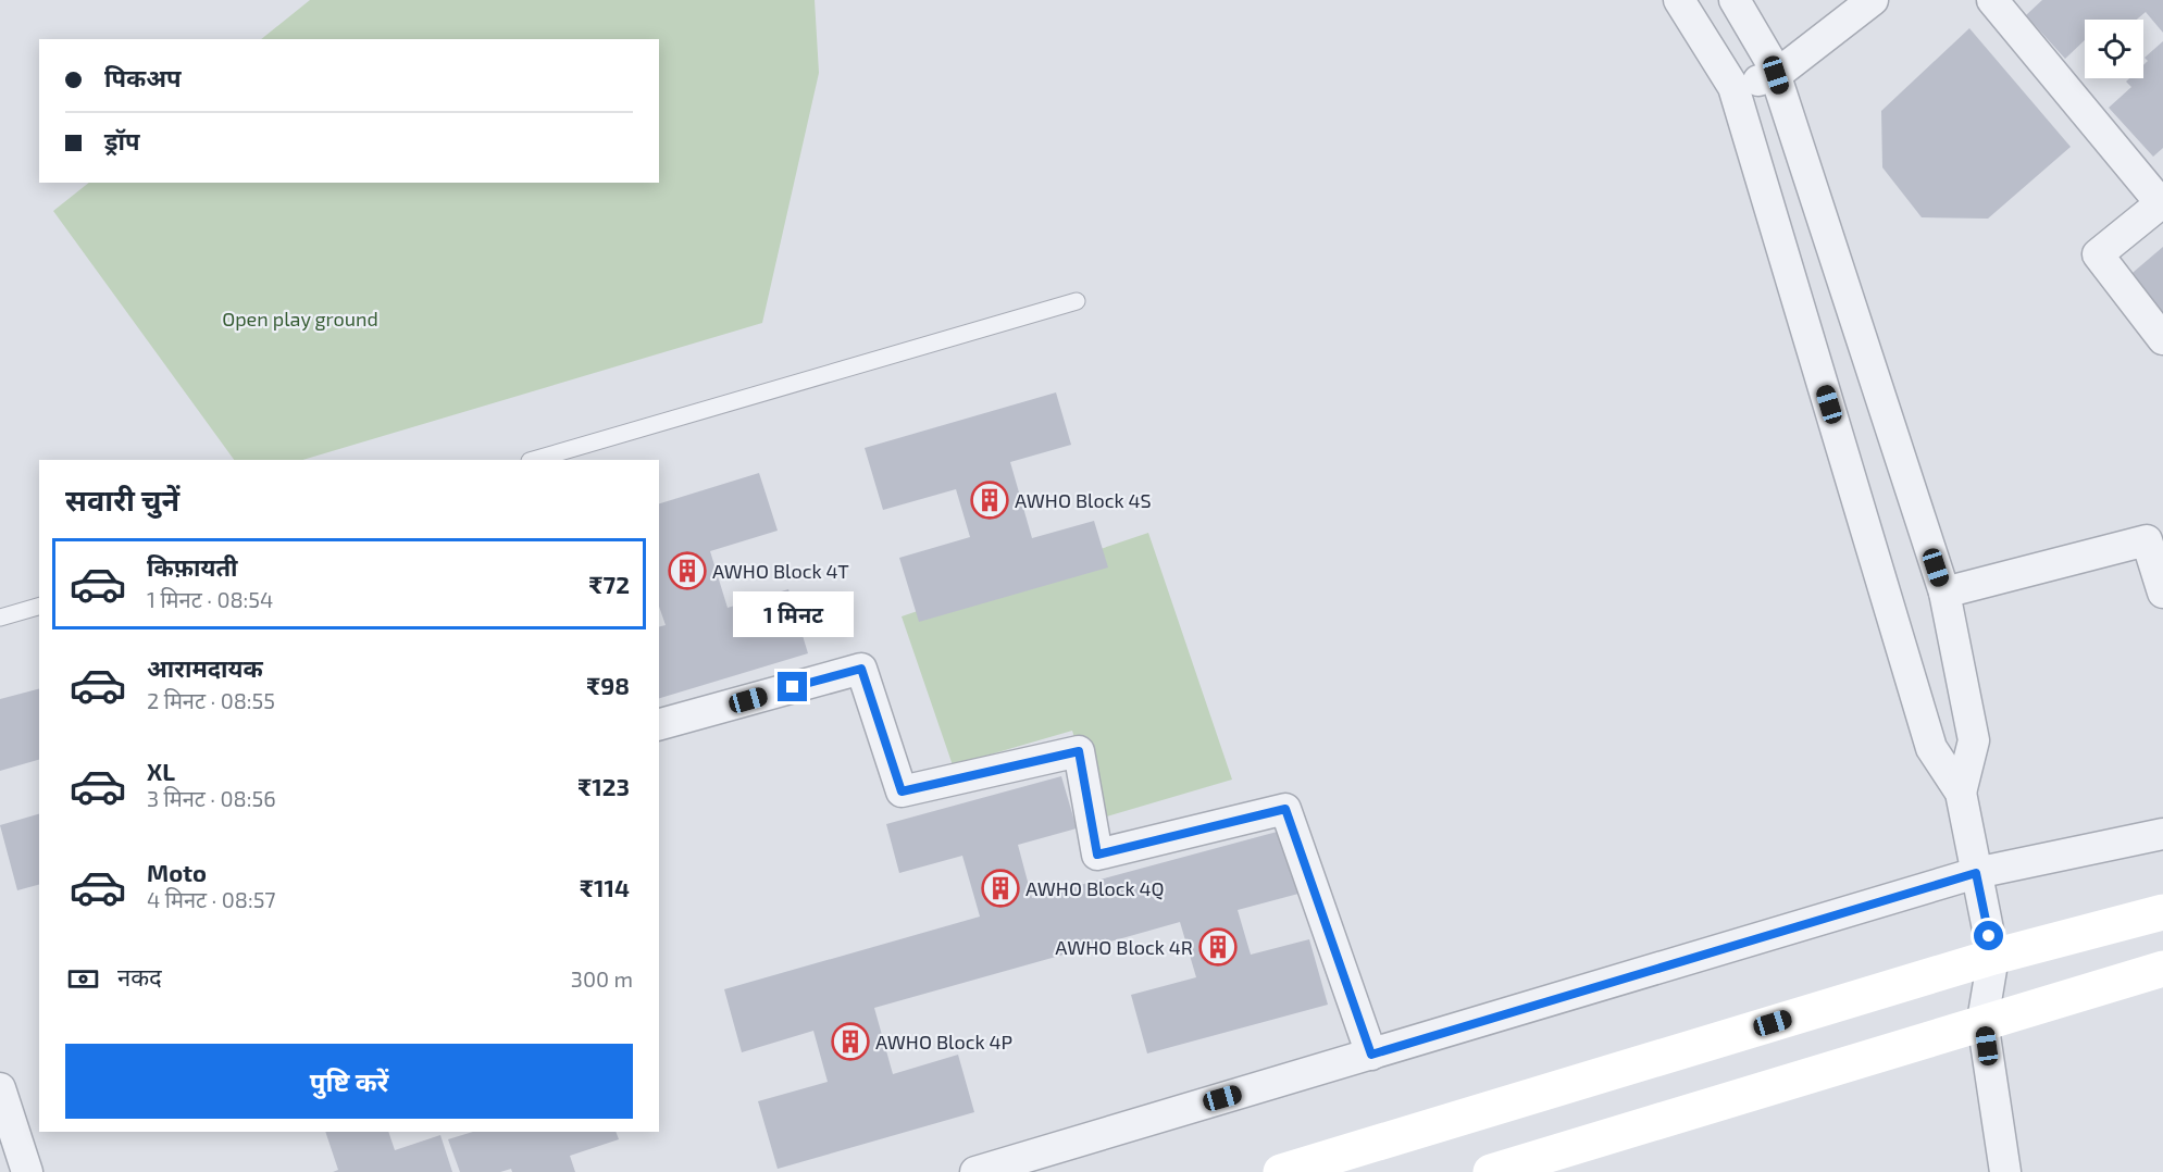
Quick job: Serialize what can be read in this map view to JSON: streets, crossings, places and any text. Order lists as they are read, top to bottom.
{
  "parks": ["Open play ground"],
  "places": {
    "building": [
      "AWHO Block 4S",
      "AWHO Block 4T",
      "AWHO Block 4Q",
      "AWHO Block 4R",
      "AWHO Block 4P"
    ]
  },
  "page": {
    "banner": ["पिकअप", "ड्रॉप"],
    "heading": "सवारी चुनें",
    "list": [
      {
        "name": "किफ़ायती",
        "note": "1 मिनट · 08:54",
        "value": "₹72"
      },
      {
        "name": "आरामदायक",
        "note": "2 मिनट · 08:55",
        "value": "₹98"
      },
      {
        "name": "XL",
        "note": "3 मिनट · 08:56",
        "value": "₹123"
      },
      {
        "name": "Moto",
        "note": "4 मिनट · 08:57",
        "value": "₹114"
      }
    ],
    "bubble": "1 मिनट",
    "pay": ["नकद", "300 m"],
    "buttons": "पुष्टि करें"
  }
}
